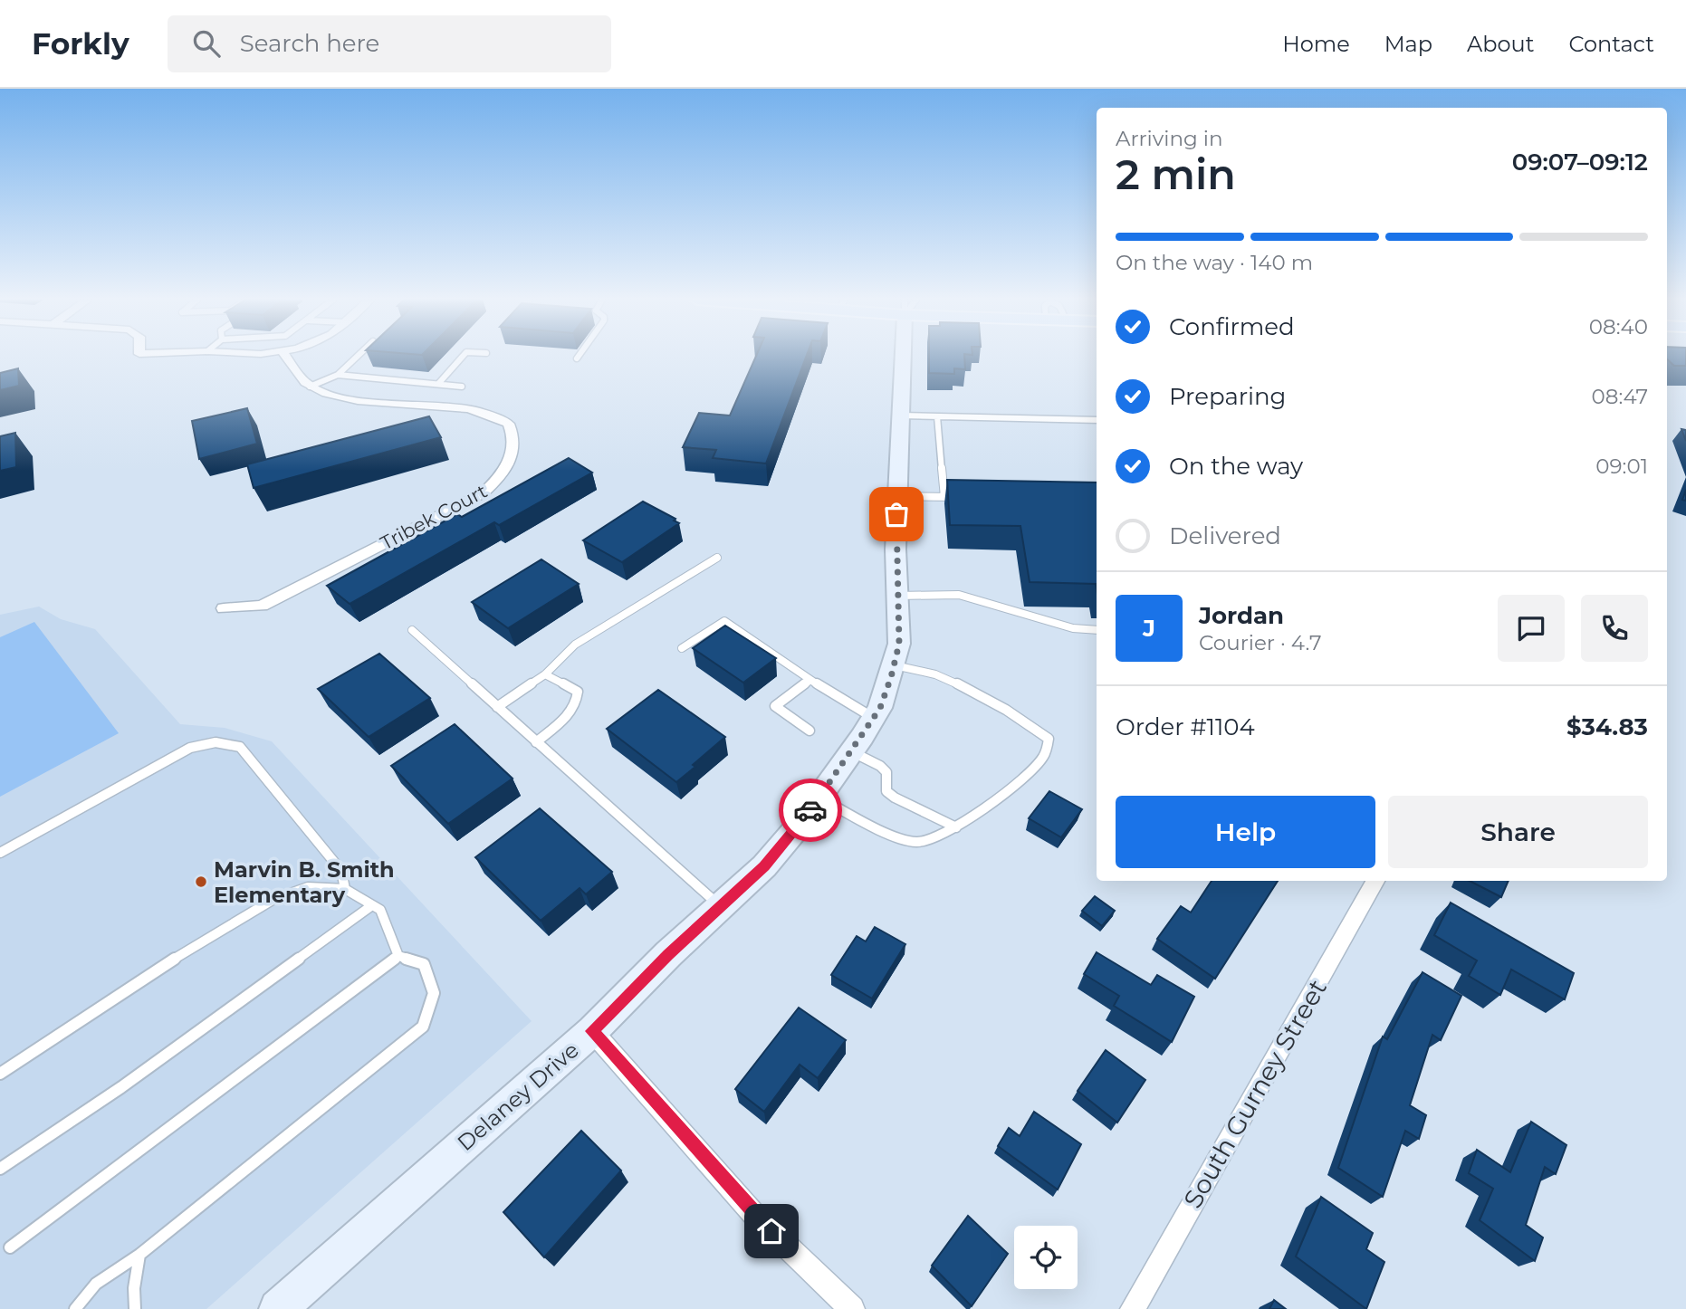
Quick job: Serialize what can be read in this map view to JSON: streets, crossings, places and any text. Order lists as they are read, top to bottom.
{
  "streets": {
    "street": ["Tribek Court", "South Gurney Street", "Delaney Drive"]
  },
  "places": ["Marvin B. Smith Elementary"],
  "page": {
    "header": "Forkly",
    "search": "Search here",
    "nav": [
      "Home",
      "Map",
      "About",
      "Contact"
    ],
    "heading": ["2 min", "Arriving in", "09:07–09:12"],
    "panel": [
      "Jordan",
      "Courier · 4.7",
      "Order #1104",
      "$34.83"
    ],
    "bar": "On the way · 140 m",
    "list": [
      ["Confirmed", "08:40"],
      ["Preparing", "08:47"],
      ["On the way", "09:01"],
      "Delivered"
    ],
    "round": "J",
    "buttons": ["Help", "Share"]
  }
}
